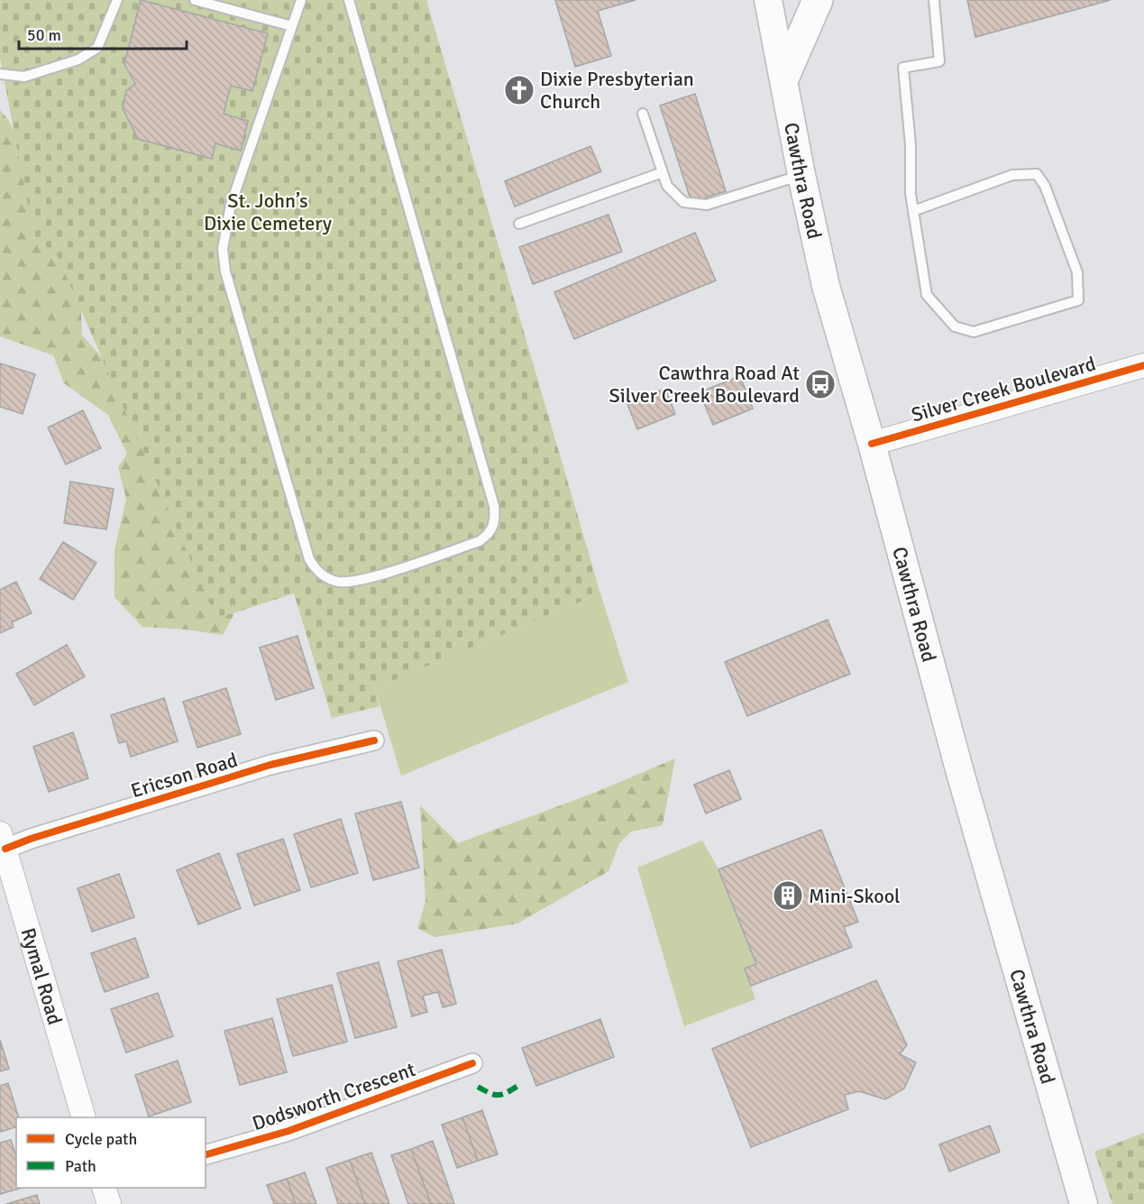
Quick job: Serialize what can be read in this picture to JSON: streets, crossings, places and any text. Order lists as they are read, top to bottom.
{
  "streets": {
    "main road": ["Cawthra Road"],
    "street": [
      "Silver Creek Boulevard",
      "Ericson Road",
      "Rymal Road",
      "Dodsworth Crescent"
    ]
  },
  "crossings": [
    ["Cawthra Road", "Silver Creek Boulevard"],
    ["Ericson Road", "Rymal Road"]
  ],
  "parks": ["St. John’s Dixie Cemetery"],
  "places": {
    "church": ["Dixie Presbyterian Church"],
    "bus stop": ["Cawthra Road At Silver Creek Boulevard"],
    "building": ["Mini-Skool"]
  },
  "legend": ["Cycle path", "Path"],
  "scale_bar": "50 m"
}
